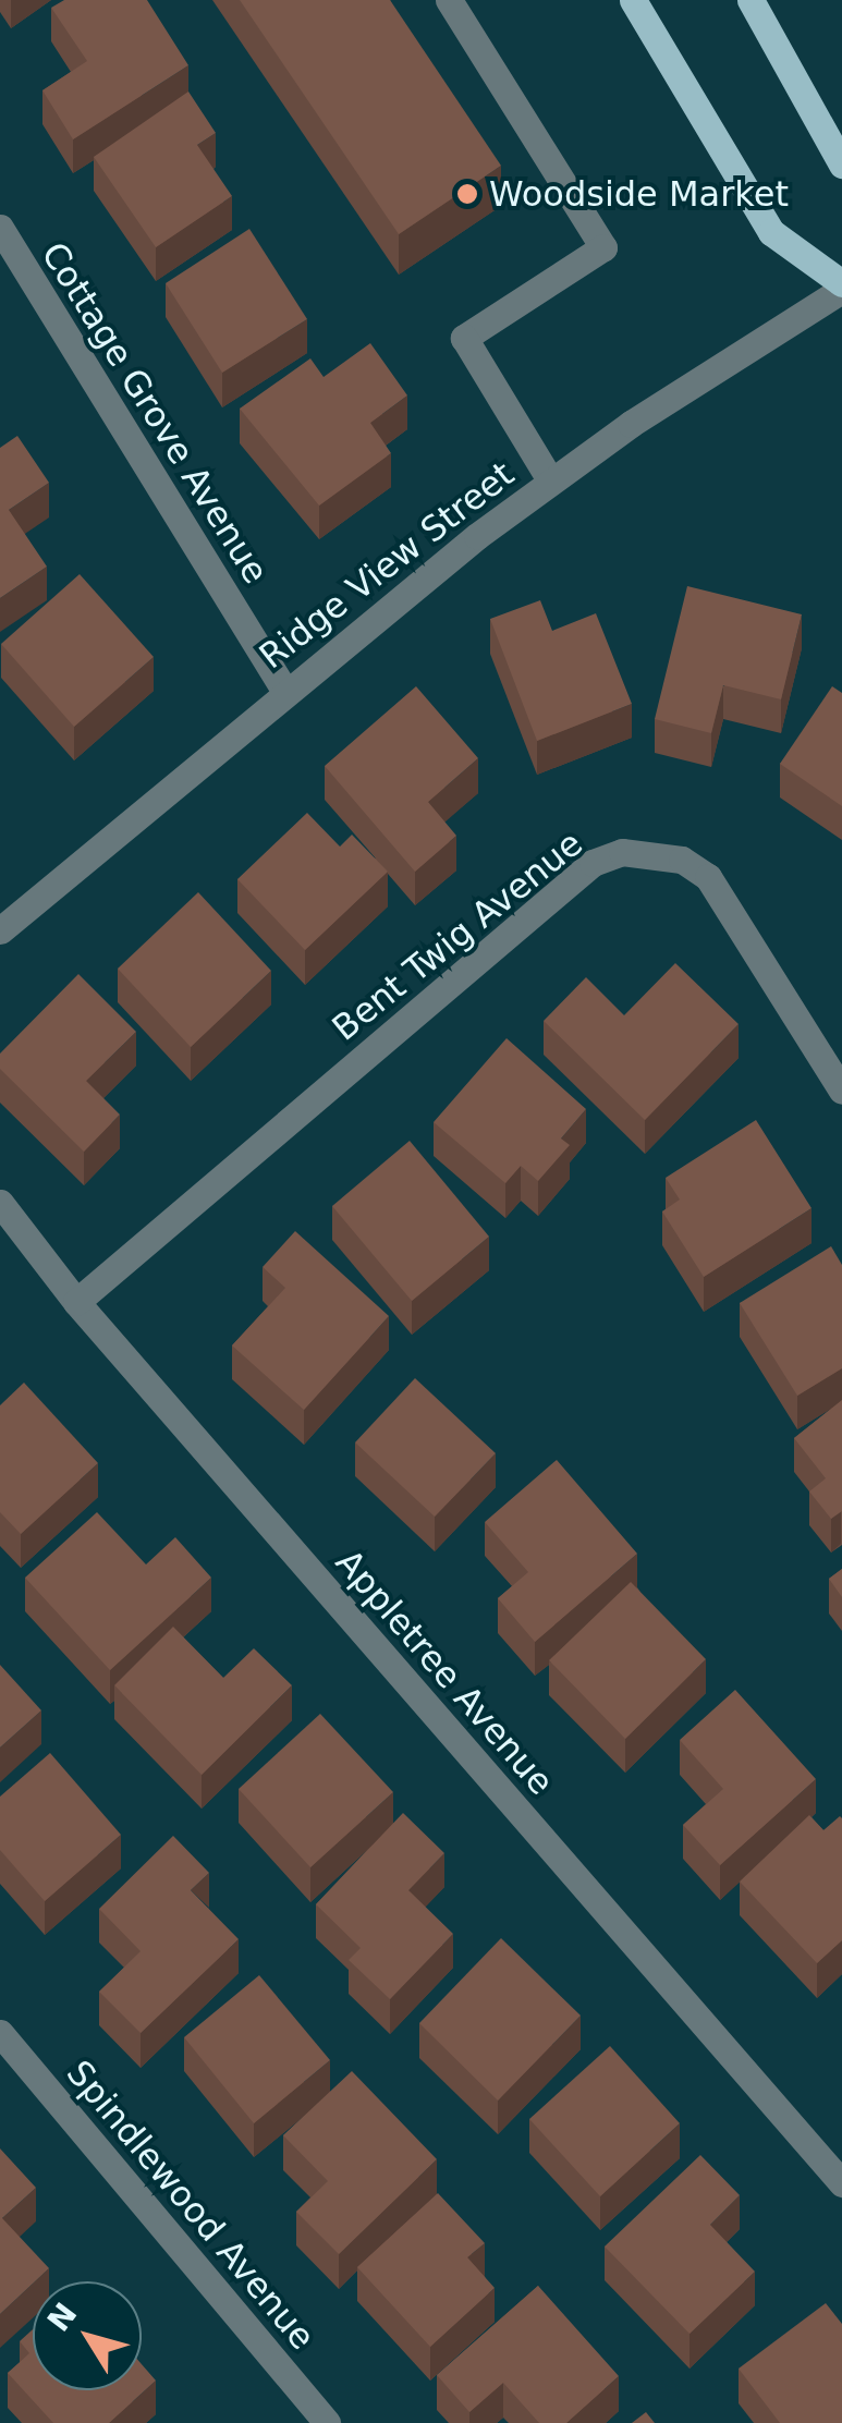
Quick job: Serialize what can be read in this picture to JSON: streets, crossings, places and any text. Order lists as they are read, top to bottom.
{
  "streets": {
    "street": [
      "Cottage Grove Avenue",
      "Ridge View Street",
      "Bent Twig Avenue",
      "Appletree Avenue",
      "Spindlewood Avenue"
    ]
  },
  "crossings": [
    ["Cottage Grove Avenue", "Ridge View Street"],
    ["Bent Twig Avenue", "Appletree Avenue"]
  ],
  "places": ["Woodside Market"],
  "north": "top left"
}
